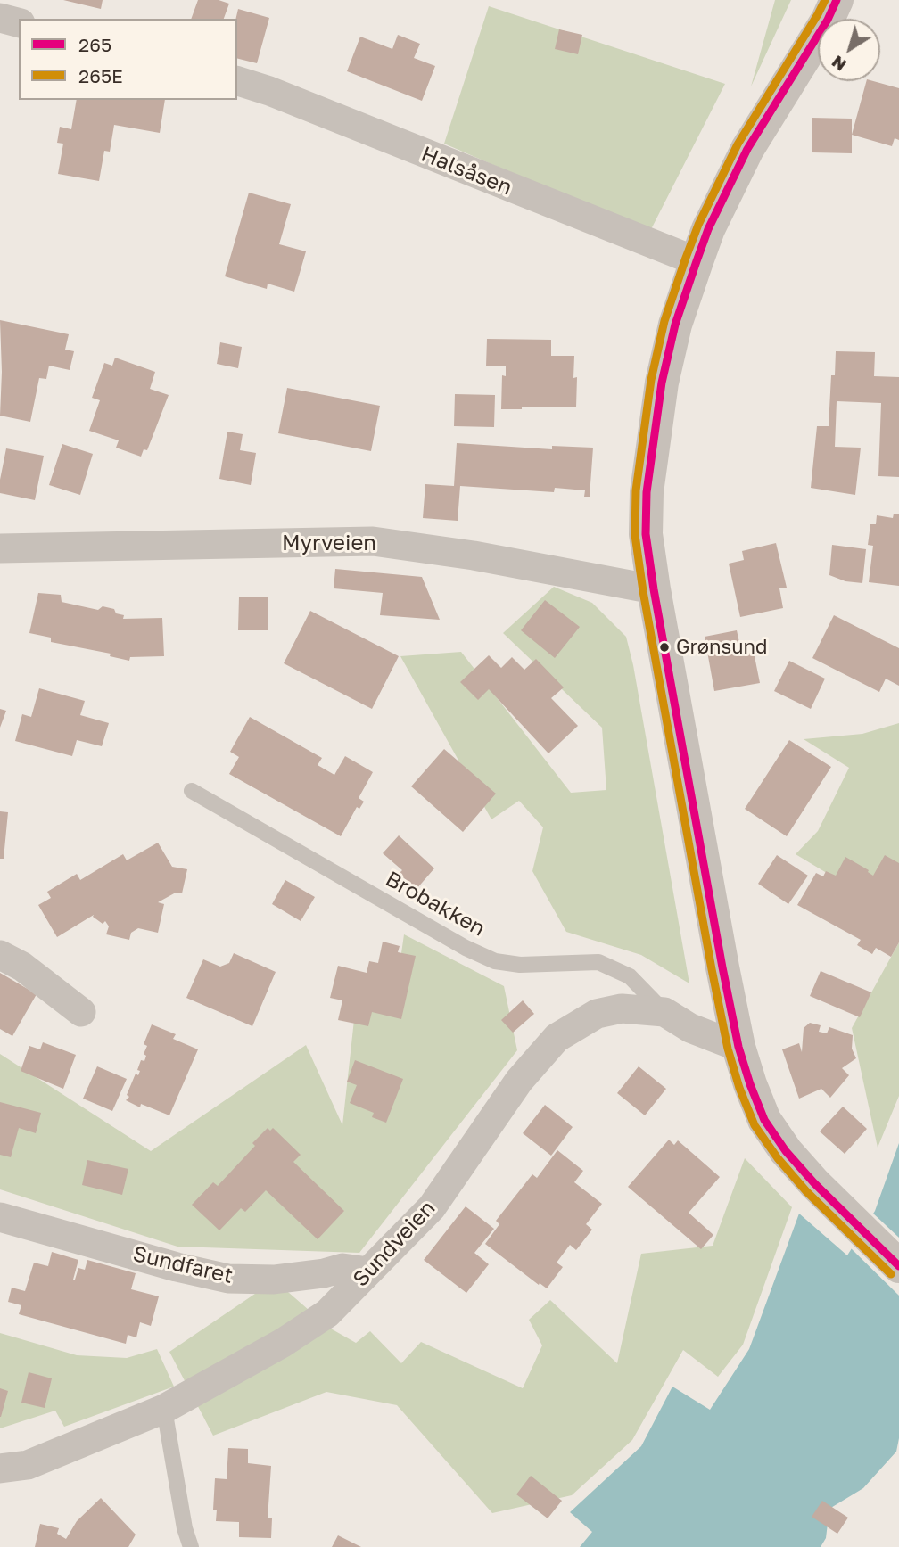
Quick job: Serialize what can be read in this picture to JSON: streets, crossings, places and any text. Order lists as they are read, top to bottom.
{
  "streets": {
    "street": [
      "Halsåsen",
      "Myrveien",
      "Sundveien",
      "Sundfaret"
    ],
    "lane": ["Brobakken"]
  },
  "crossings": [
    ["Brobakken", "Sundveien"],
    ["Sundveien", "Sundfaret"]
  ],
  "places": ["Grønsund"],
  "lines": ["transit line 265", "transit line 265E"],
  "legend": ["265", "265E"],
  "north": "bottom left"
}
